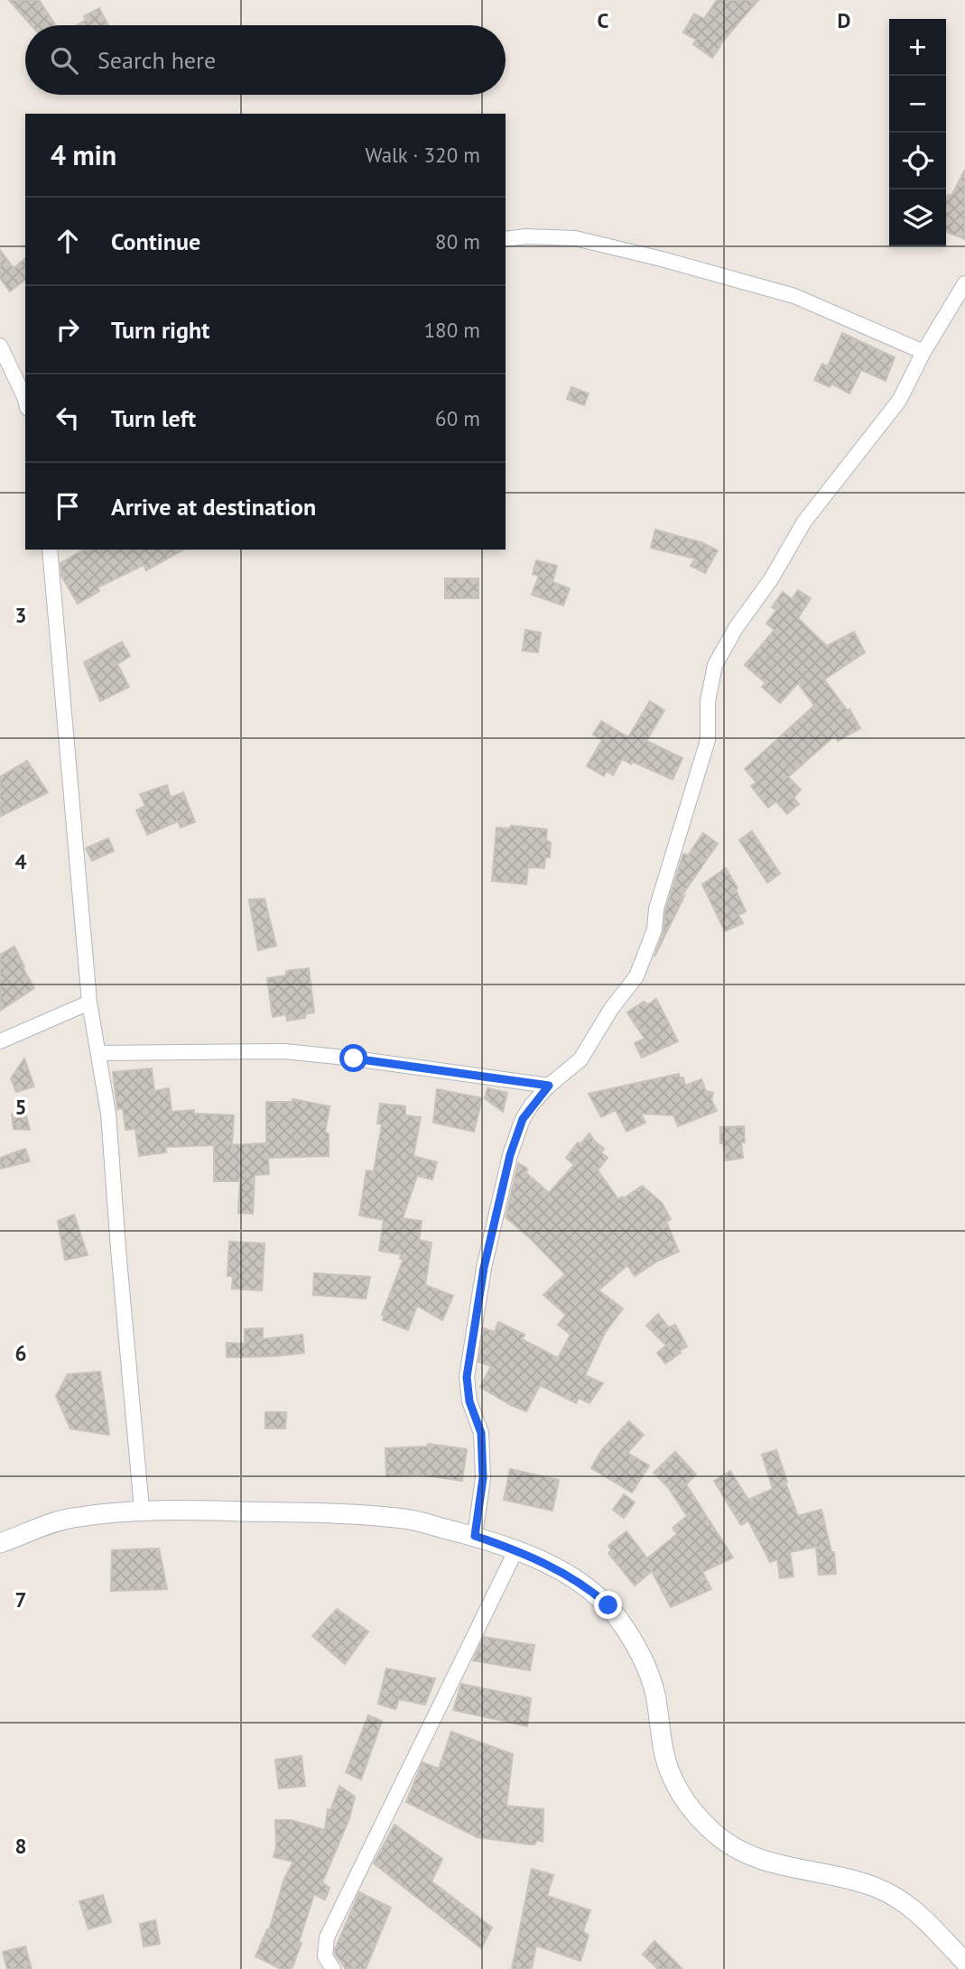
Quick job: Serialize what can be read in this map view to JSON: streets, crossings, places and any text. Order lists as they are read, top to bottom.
{
  "page": {
    "map_buttons": ["+", "−"],
    "search": "Search here",
    "heading": ["4 min", "Walk · 320 m"],
    "list": [
      ["Continue", "80 m"],
      ["Turn right", "180 m"],
      ["Turn left", "60 m"],
      "Arrive at destination"
    ]
  },
  "grid": {
    "columns": ["C", "D"],
    "rows": [
      "3",
      "4",
      "5",
      "6",
      "7",
      "8"
    ]
  }
}
